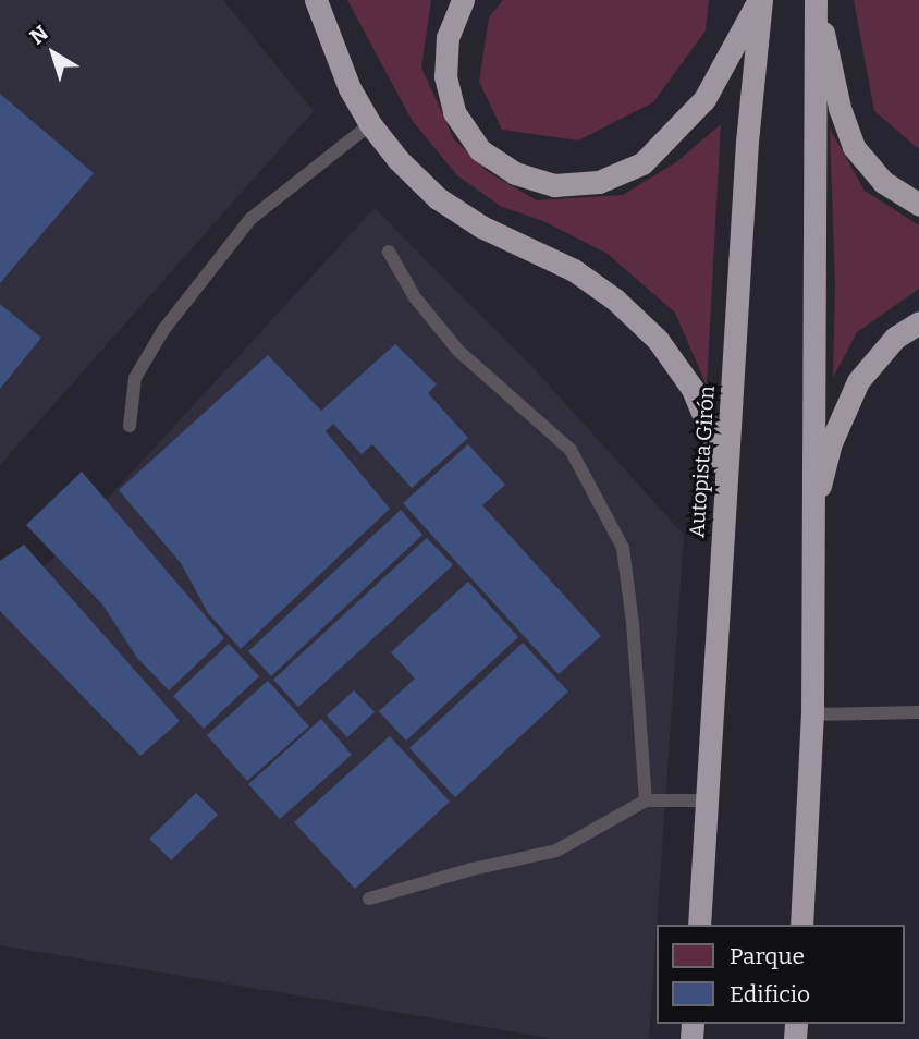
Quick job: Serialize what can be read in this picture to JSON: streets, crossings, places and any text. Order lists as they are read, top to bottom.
{
  "streets": {
    "highway": ["Autopista Girón"]
  },
  "legend": ["Parque", "Edificio"],
  "north": "top left"
}
